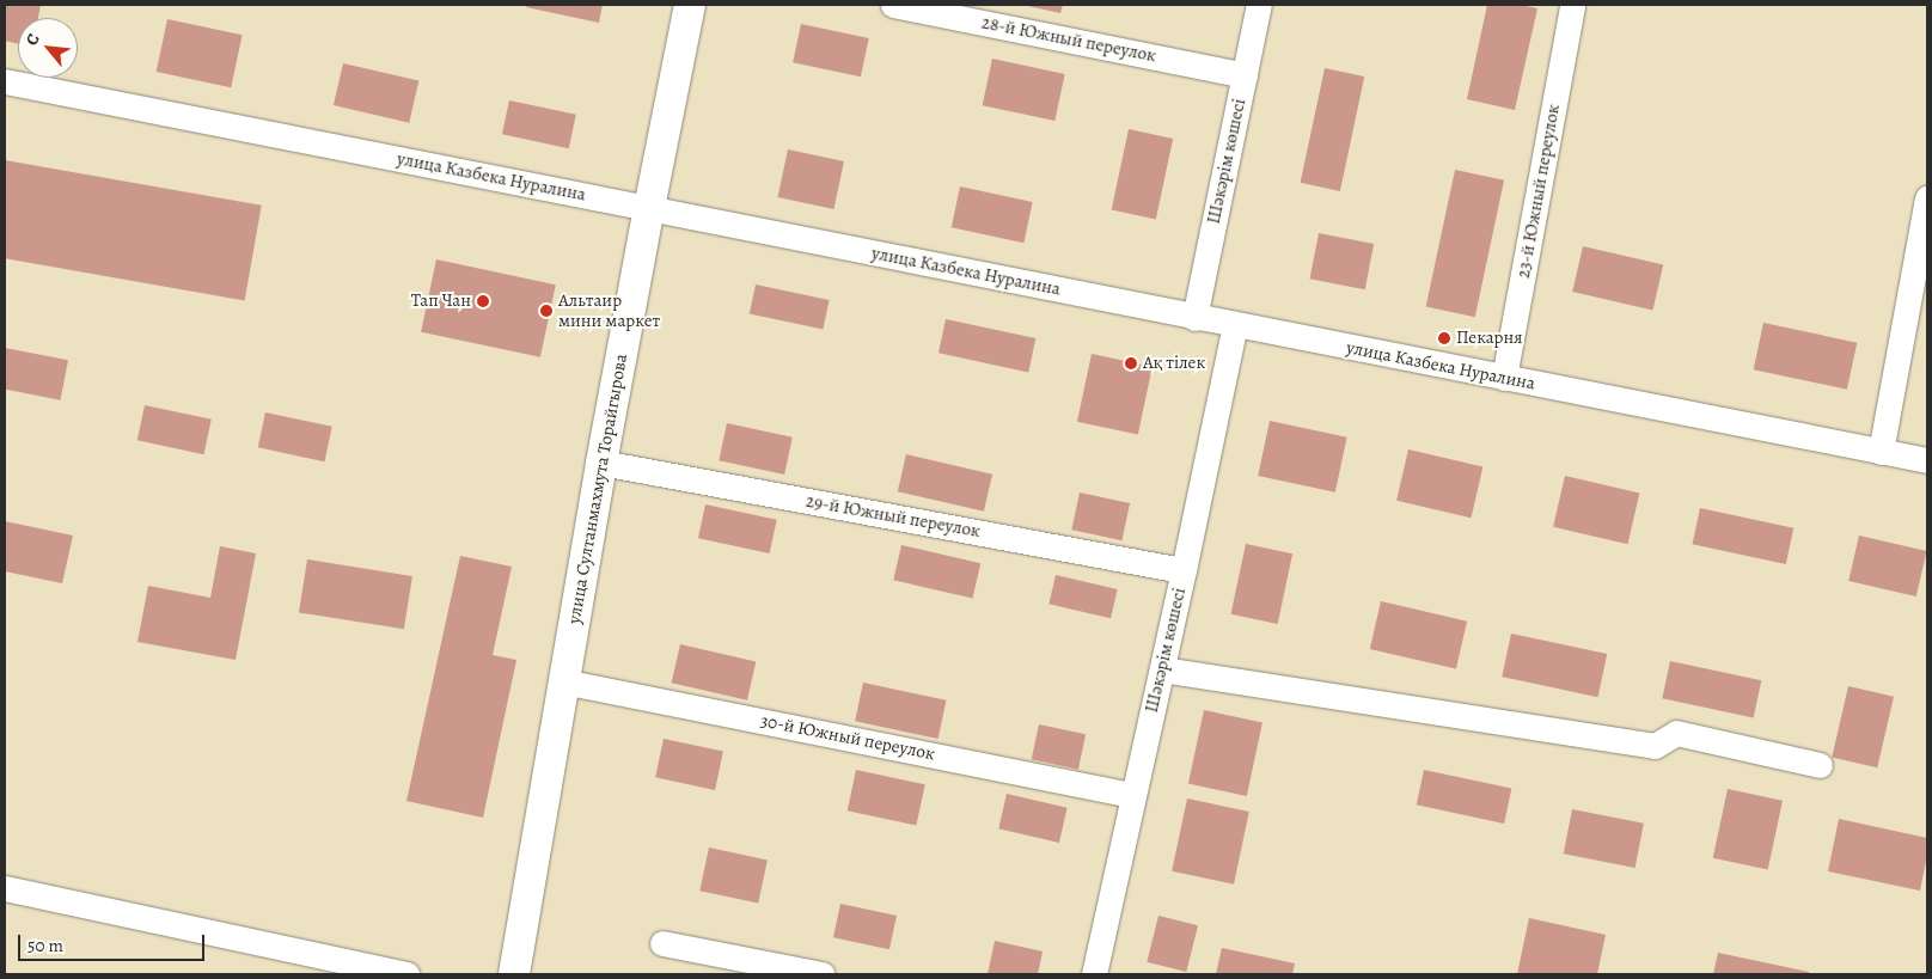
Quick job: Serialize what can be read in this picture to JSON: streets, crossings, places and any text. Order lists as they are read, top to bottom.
{
  "streets": {
    "main road": ["улица Султанмахмута Торайгырова"],
    "street": [
      "28-й Южный переулок",
      "Шәкәрім көшесі",
      "улица Казбека Нуралина",
      "23-й Южный переулок",
      "29-й Южный переулок",
      "30-й Южный переулок"
    ]
  },
  "crossings": [
    ["28-й Южный переулок", "Шәкәрім көшесі"],
    ["Шәкәрім көшесі", "улица Казбека Нуралина"],
    ["Шәкәрім көшесі", "29-й Южный переулок"],
    ["Шәкәрім көшесі", "30-й Южный переулок"],
    ["улица Казбека Нуралина", "23-й Южный переулок"],
    ["улица Казбека Нуралина", "улица Султанмахмута Торайгырова"],
    ["улица Султанмахмута Торайгырова", "29-й Южный переулок"],
    ["улица Султанмахмута Торайгырова", "30-й Южный переулок"]
  ],
  "places": [
    "Тап Чан",
    "Альтаир мини маркет",
    "Пекарня",
    "Ақ тілек"
  ],
  "scale_bar": "50 m",
  "north": "top left"
}
